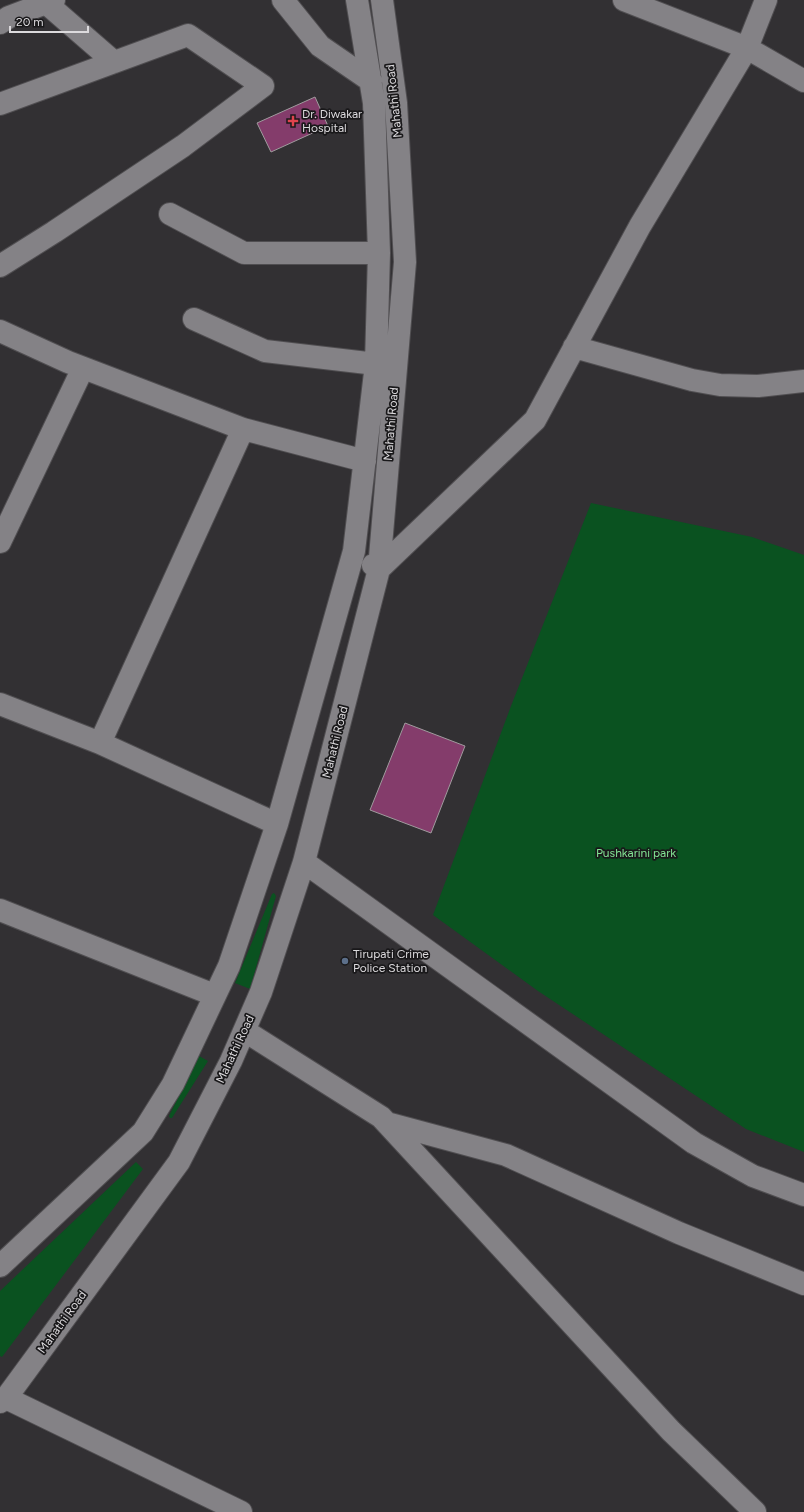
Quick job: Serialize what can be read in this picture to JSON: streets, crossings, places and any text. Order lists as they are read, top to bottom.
{
  "streets": {
    "street": ["Mahathi Road"]
  },
  "parks": ["Pushkarini park"],
  "places": {
    "health": ["Dr. Diwakar Hospital"],
    "other": ["Tirupati Crime Police Station"]
  },
  "scale_bar": "20 m"
}
